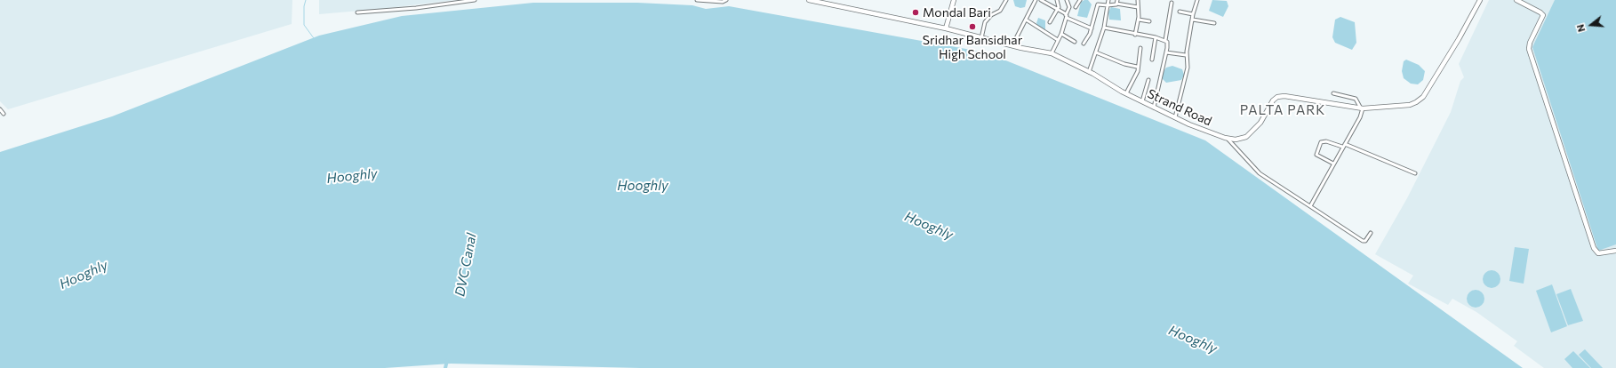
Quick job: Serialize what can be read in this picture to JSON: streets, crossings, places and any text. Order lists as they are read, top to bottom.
{
  "streets": {
    "street": ["Strand Road"]
  },
  "districts": ["PALTA PARK"],
  "water": ["Hooghly", "DVC Canal"],
  "places": ["Mondal Bari", "Sridhar Bansidhar High School"],
  "north": "left"
}
